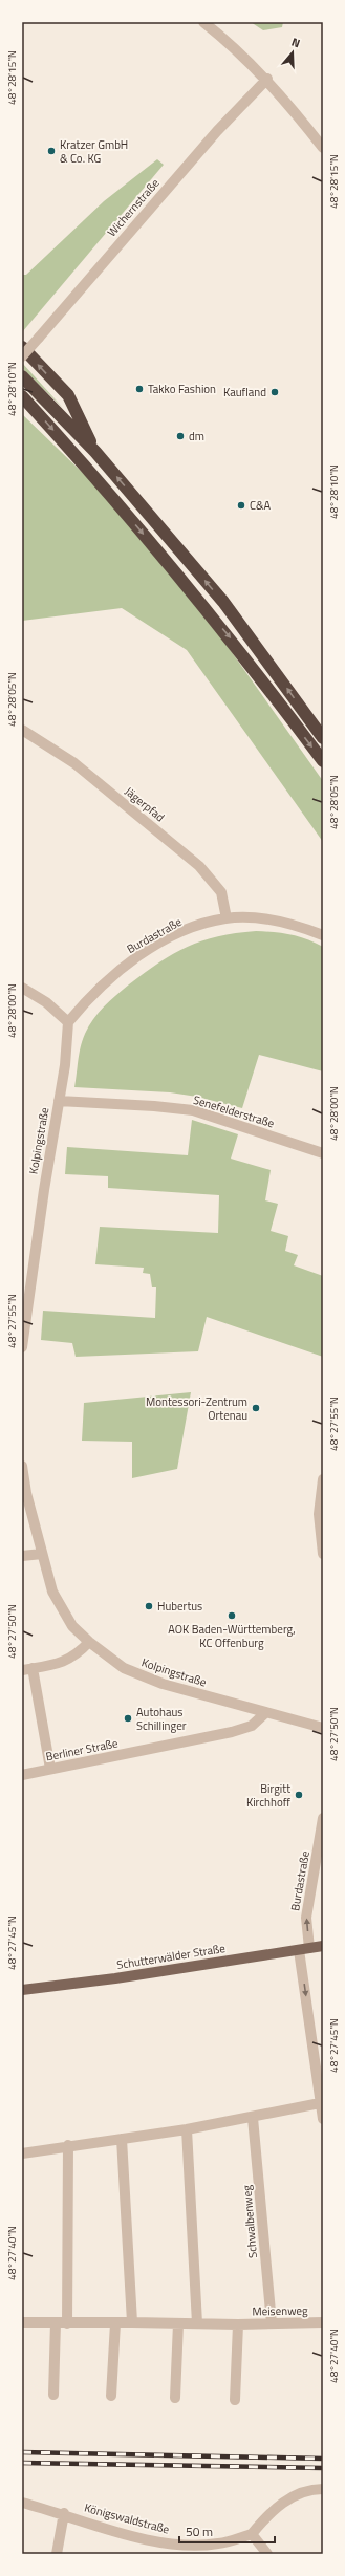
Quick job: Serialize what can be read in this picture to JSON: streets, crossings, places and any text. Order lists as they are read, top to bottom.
{
  "streets": {
    "main road": ["Schutterwälder Straße"],
    "street": [
      "Wichernstraße",
      "Jägerpfad",
      "Burdastraße",
      "Senefelderstraße",
      "Kolpingstraße",
      "Berliner Straße",
      "Schwalbenweg",
      "Meisenweg",
      "Königswaldstraße"
    ]
  },
  "crossings": [
    ["Jägerpfad", "Burdastraße"],
    ["Burdastraße", "Kolpingstraße"],
    ["Burdastraße", "Schutterwälder Straße"],
    ["Senefelderstraße", "Kolpingstraße"],
    ["Kolpingstraße", "Berliner Straße"],
    ["Schwalbenweg", "Meisenweg"]
  ],
  "places": [
    "Kratzer GmbH & Co. KG",
    "Takko Fashion",
    "Kaufland",
    "dm",
    "C&A",
    "Montessori-Zentrum Ortenau",
    "Hubertus",
    "AOK Baden-Württemberg, KC Offenburg",
    "Autohaus Schillinger",
    "Birgitt Kirchhoff"
  ],
  "scale_bar": "50 m",
  "north": "top",
  "coordinates": [
    "48°28'15\"N",
    "48°28'10\"N",
    "48°28'05\"N",
    "48°28'00\"N",
    "48°27'55\"N",
    "48°27'50\"N",
    "48°27'45\"N",
    "48°27'40\"N"
  ]
}
